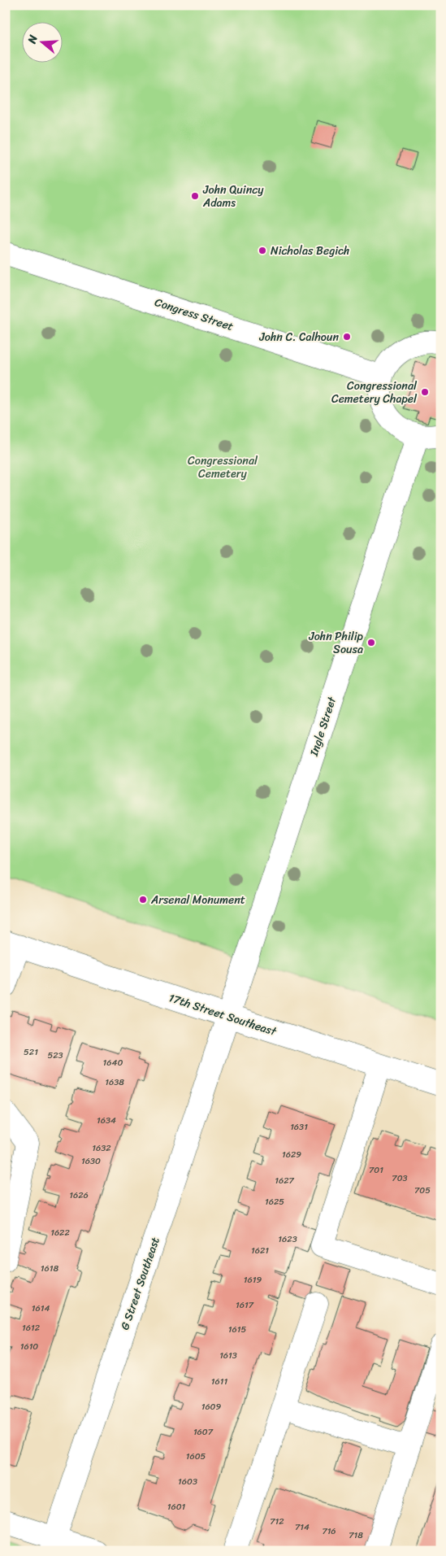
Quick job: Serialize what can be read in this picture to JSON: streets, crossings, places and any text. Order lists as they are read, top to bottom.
{
  "streets": {
    "street": [
      "Congress Street",
      "Ingle Street",
      "17th Street Southeast",
      "G Street Southeast"
    ]
  },
  "crossings": [
    ["Ingle Street", "17th Street Southeast"],
    ["Ingle Street", "G Street Southeast"],
    ["17th Street Southeast", "G Street Southeast"]
  ],
  "parks": ["Congressional Cemetery"],
  "places": [
    "John Quincy Adams",
    "Nicholas Begich",
    "John C. Calhoun",
    "Congressional Cemetery Chapel",
    "John Philip Sousa",
    "Arsenal Monument"
  ],
  "house_numbers": [
    "521",
    "523",
    "1640",
    "1638",
    "1634",
    "1631",
    "1632",
    "1629",
    "1630",
    "701",
    "703",
    "1627",
    "705",
    "1626",
    "1625",
    "1622",
    "1623",
    "1621",
    "1618",
    "1619",
    "1617",
    "1614",
    "1612",
    "1615",
    "1610",
    "1613",
    "1611",
    "1609",
    "1607",
    "1605",
    "1603",
    "1601",
    "712",
    "714",
    "716",
    "718"
  ],
  "north": "left"
}
